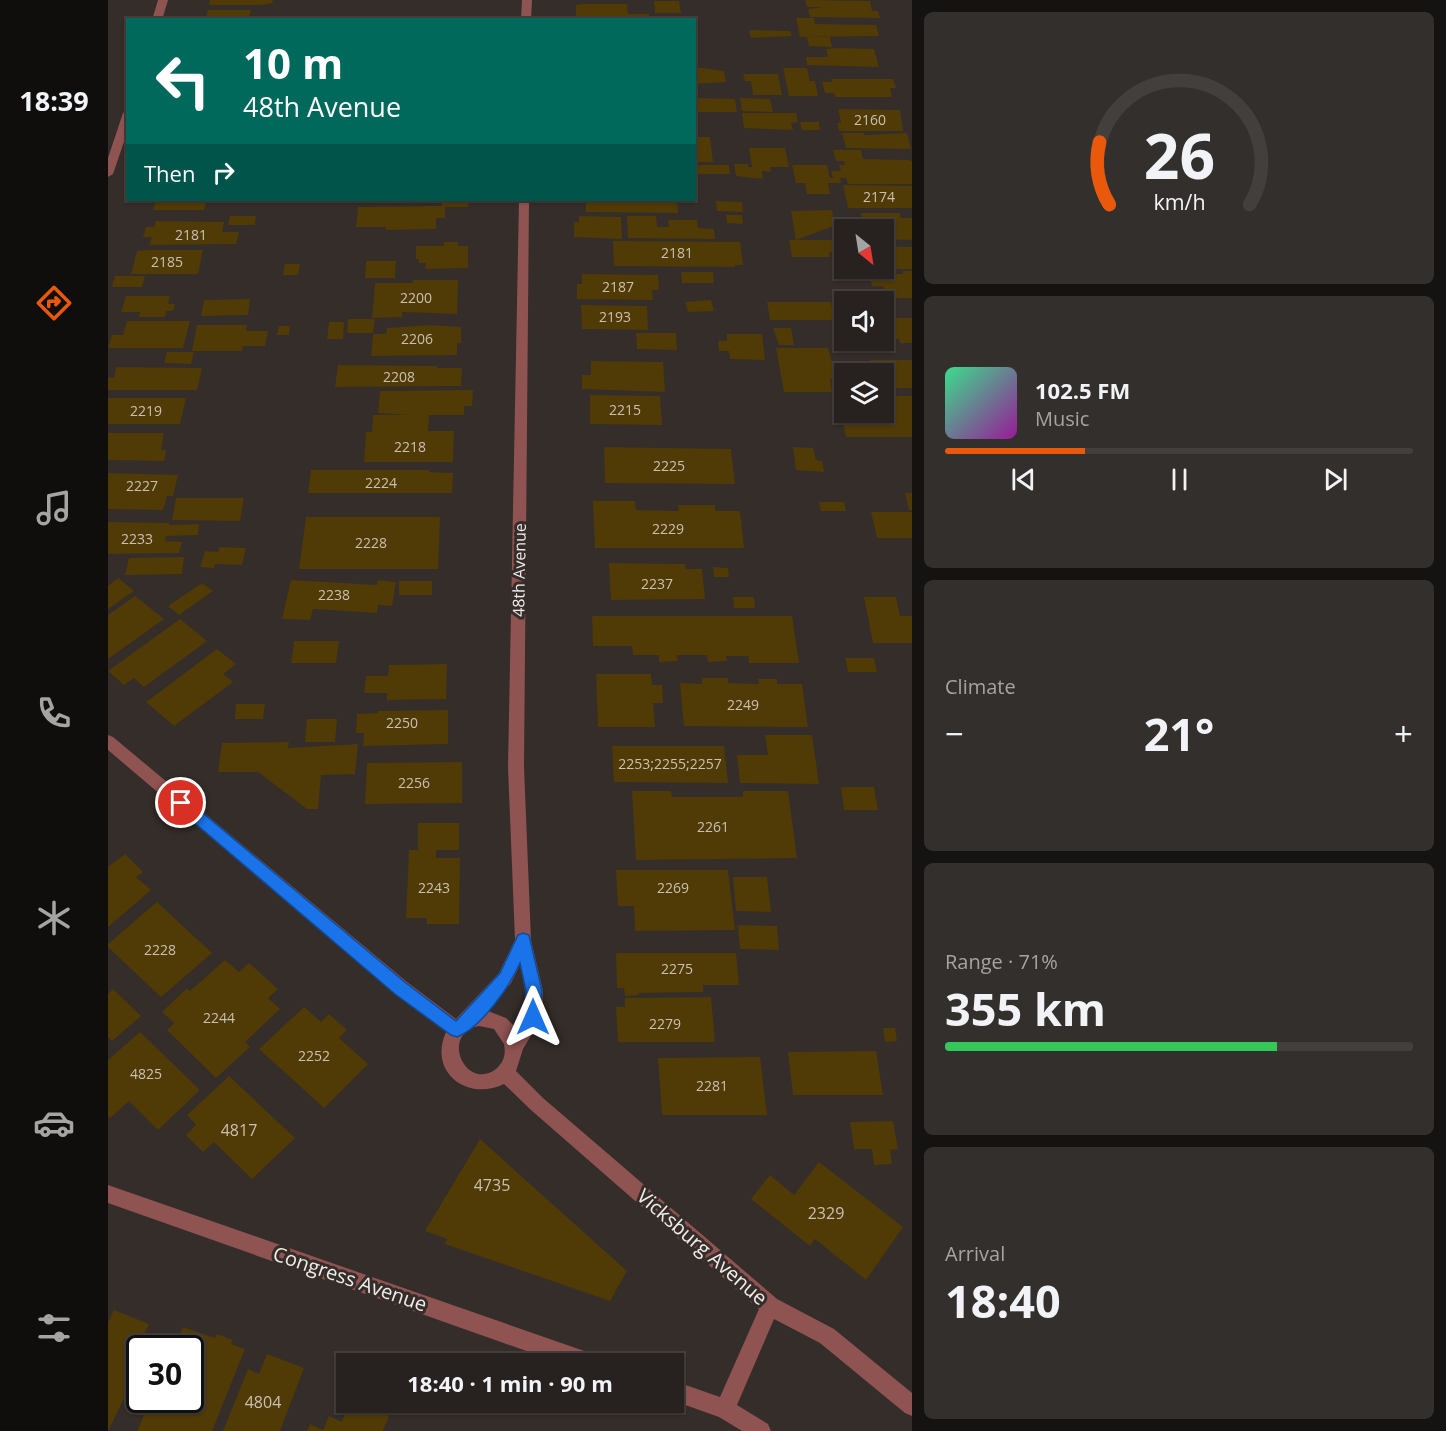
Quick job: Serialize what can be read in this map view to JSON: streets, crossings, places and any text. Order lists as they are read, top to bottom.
{
  "streets": {
    "street": ["48th Avenue", "Vicksburg Avenue", "Congress Avenue"]
  },
  "crossings": [
    ["48th Avenue", "Vicksburg Avenue"]
  ],
  "house_numbers": [
    "2160",
    "2174",
    "2181",
    "2181",
    "2185",
    "2187",
    "2200",
    "2193",
    "2206",
    "2208",
    "2215",
    "2219",
    "2218",
    "2225",
    "2224",
    "2227",
    "2229",
    "2233",
    "2228",
    "2237",
    "2238",
    "2249",
    "2250",
    "2253;2255;2257",
    "2256",
    "2261",
    "2243",
    "2269",
    "2228",
    "2275",
    "2244",
    "2279",
    "2252",
    "4825",
    "2281",
    "4817",
    "4735",
    "2329",
    "4804"
  ],
  "north": "bottom right",
  "page": {
    "tabs": "18:39",
    "turn": ["10 m", "48th Avenue"],
    "then": "Then",
    "song": ["102.5 FM", "Music"],
    "tile": [
      "Climate",
      ["Range · 71%", "355 km"],
      ["Arrival", "18:40"]
    ],
    "heat": ["−", "21°", "+"],
    "limit": "30",
    "trip": "18:40 · 1 min · 90 m",
    "gauge": ["26", "km/h"]
  }
}
